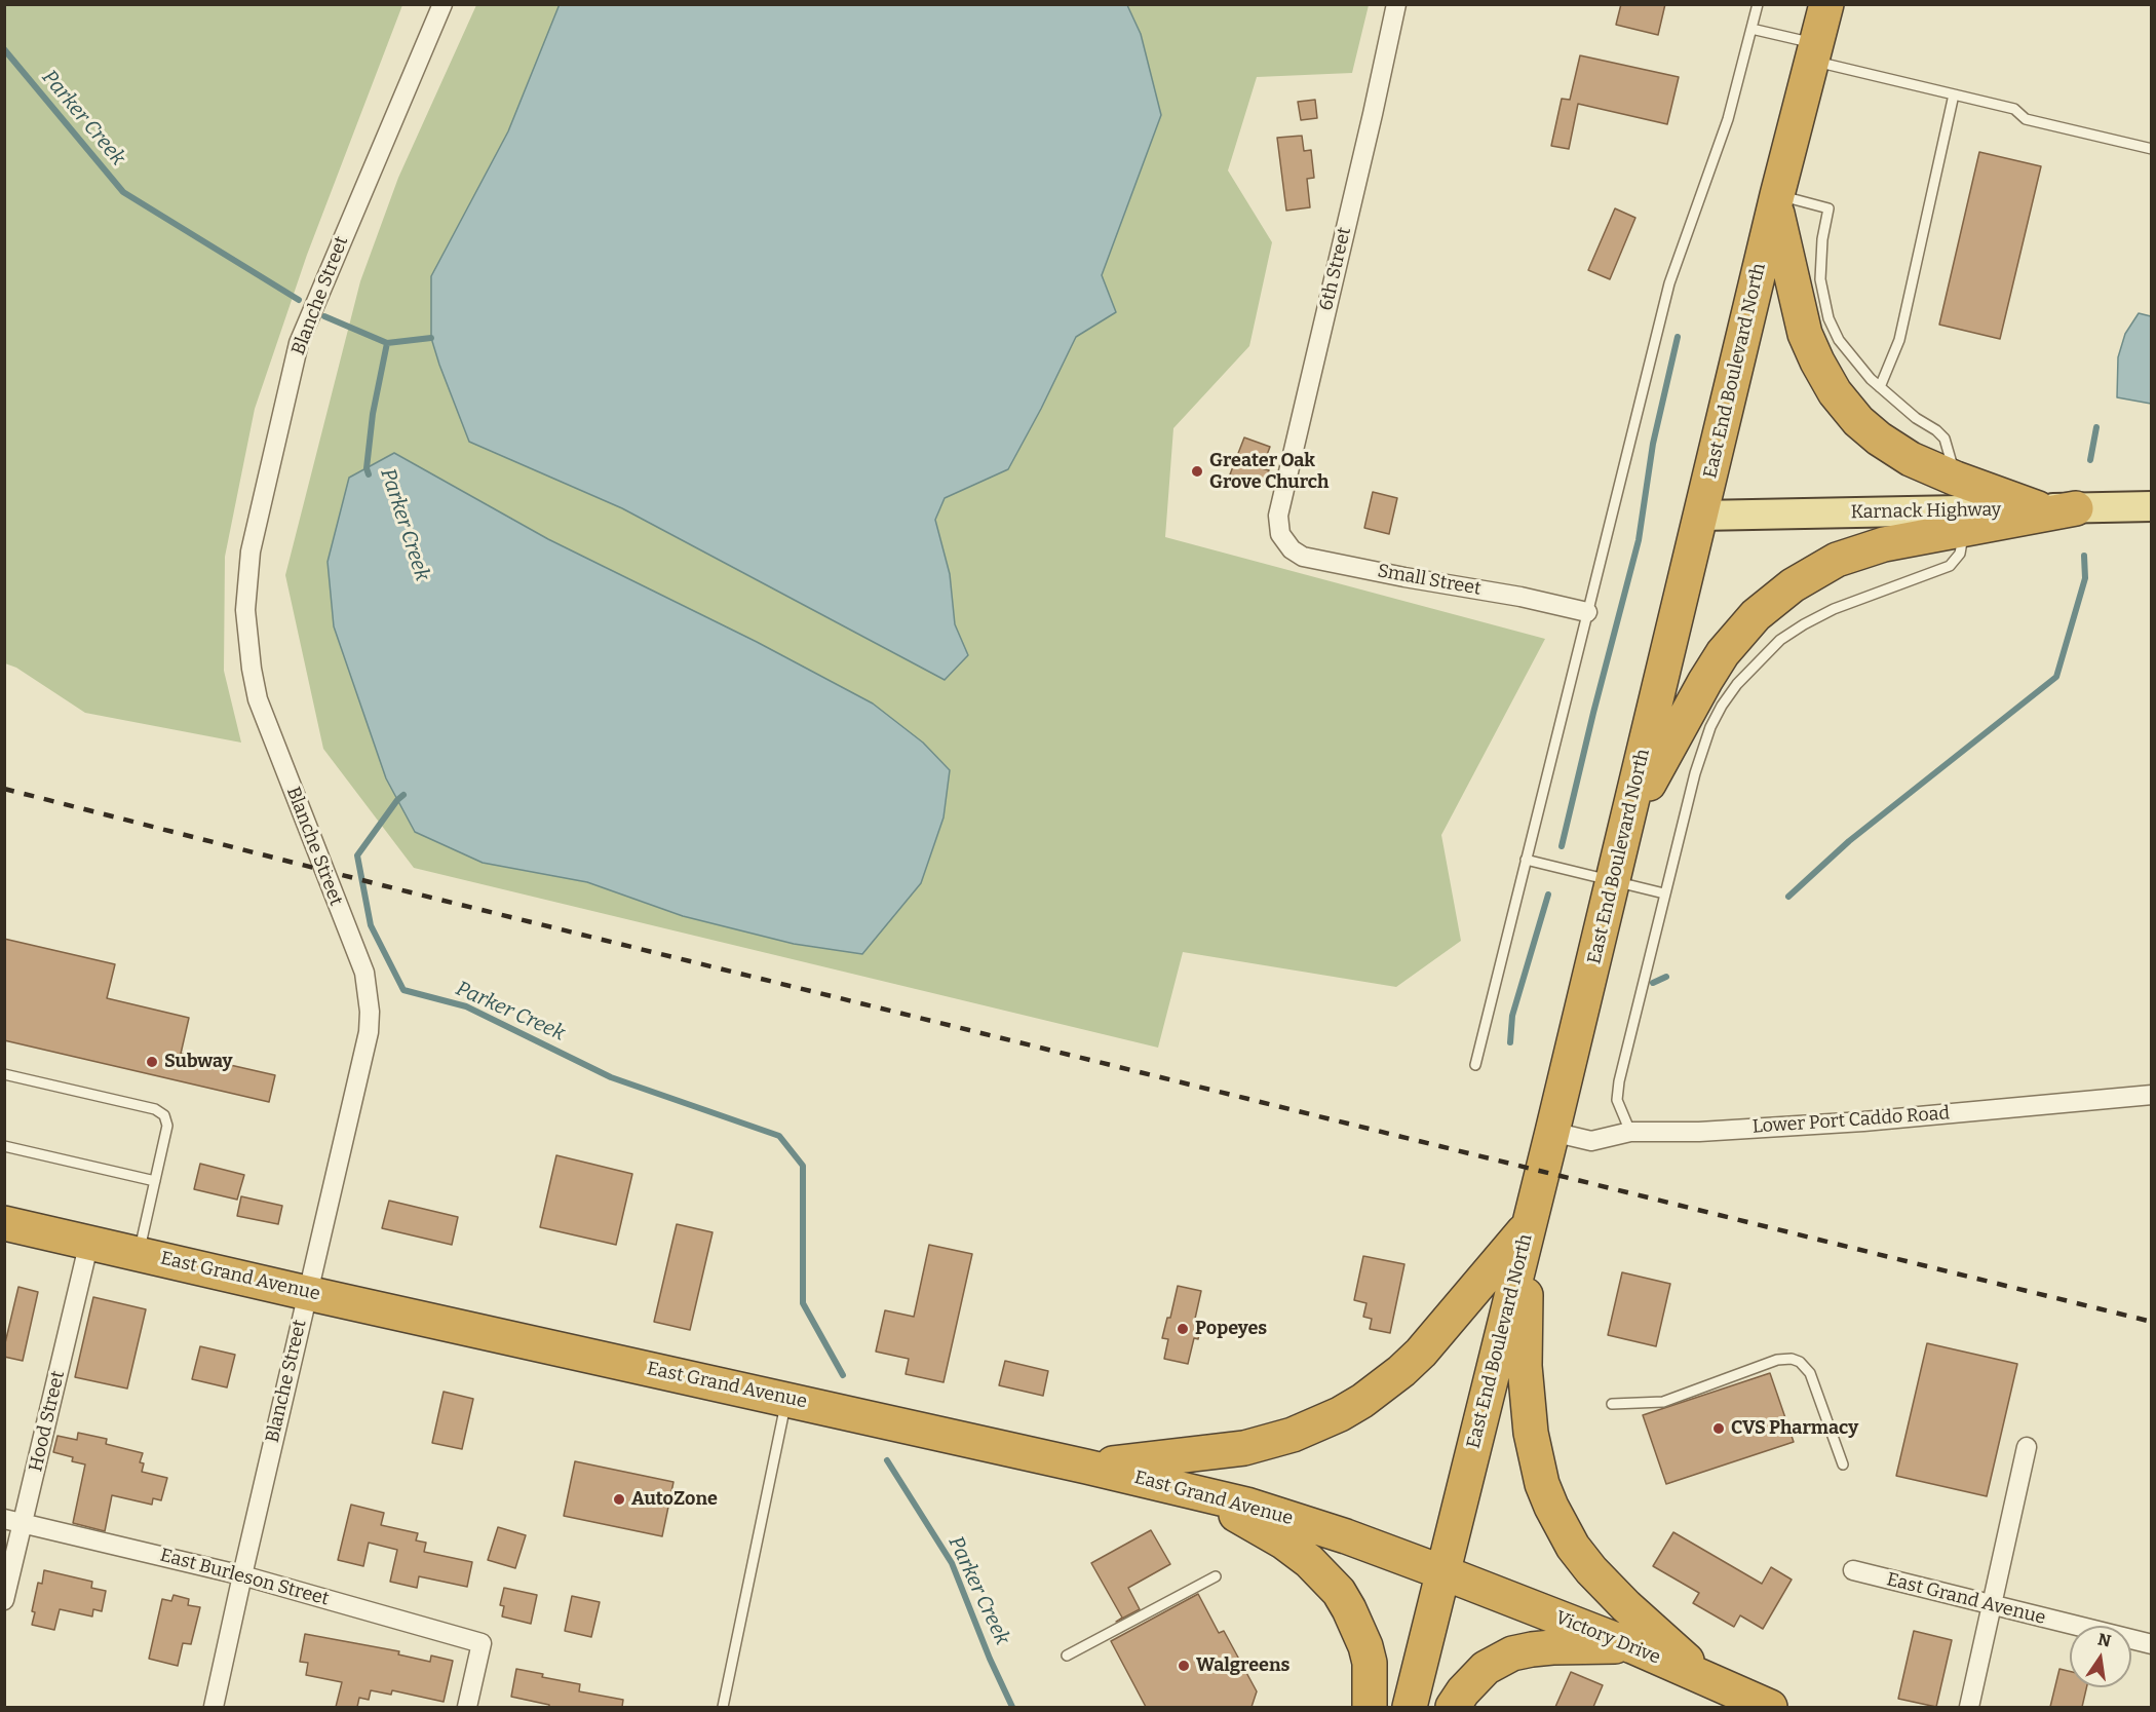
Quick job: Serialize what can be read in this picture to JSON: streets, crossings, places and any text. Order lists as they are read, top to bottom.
{
  "streets": {
    "highway": ["East End Boulevard North", "East Grand Avenue", "Victory Drive"],
    "main road": ["Karnack Highway"],
    "street": [
      "6th Street",
      "Blanche Street",
      "Small Street",
      "Lower Port Caddo Road",
      "Hood Street",
      "East Burleson Street"
    ]
  },
  "crossings": [
    ["6th Street", "Small Street"],
    ["Blanche Street", "East Grand Avenue"],
    ["Blanche Street", "East Burleson Street"],
    ["East End Boulevard North", "Karnack Highway"],
    ["East End Boulevard North", "Lower Port Caddo Road"],
    ["East End Boulevard North", "East Grand Avenue"],
    ["East End Boulevard North", "Victory Drive"],
    ["East Grand Avenue", "Hood Street"],
    ["East Grand Avenue", "Victory Drive"],
    ["Hood Street", "East Burleson Street"]
  ],
  "water": ["Parker Creek"],
  "places": [
    "Greater Oak Grove Church",
    "Subway",
    "Popeyes",
    "CVS Pharmacy",
    "AutoZone",
    "Walgreens"
  ],
  "north": "top"
}
